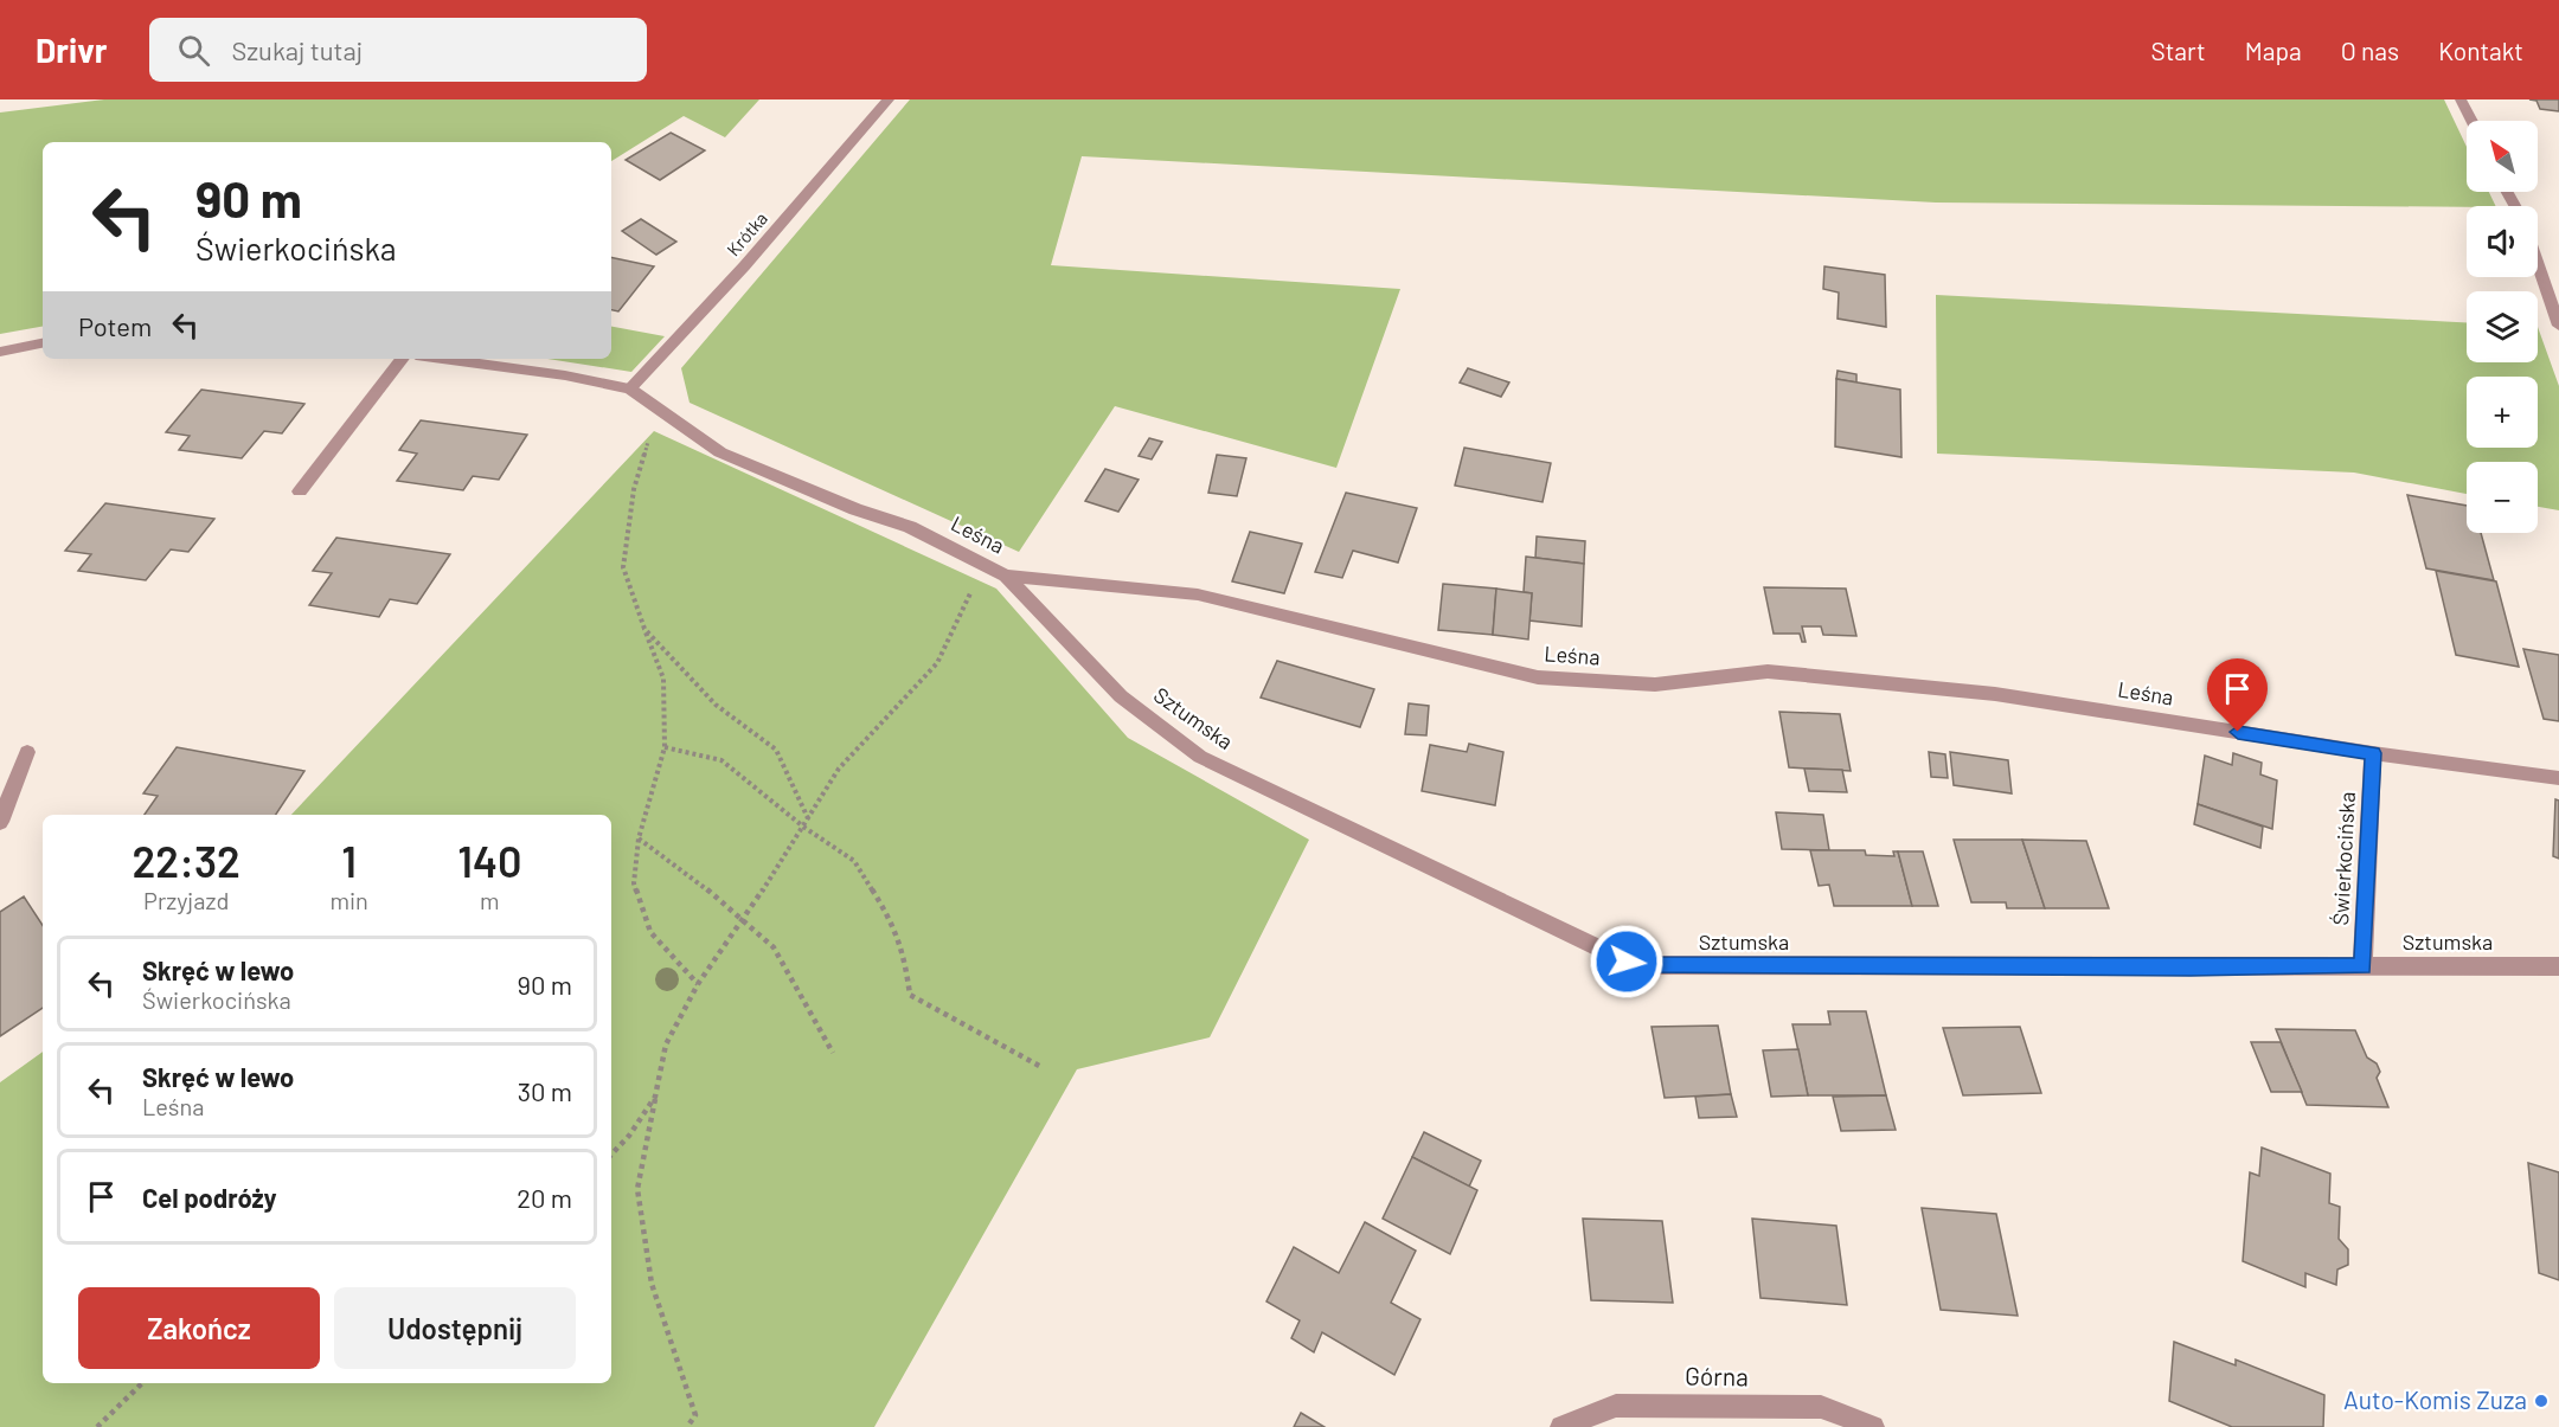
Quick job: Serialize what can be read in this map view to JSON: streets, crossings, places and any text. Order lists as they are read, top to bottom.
{
  "streets": {
    "street": [
      "Krótka",
      "Leśna",
      "Sztumska",
      "Świerkocińska",
      "Górna"
    ]
  },
  "crossings": [
    ["Krótka", "Leśna"],
    ["Leśna", "Sztumska"],
    ["Leśna", "Świerkocińska"],
    ["Sztumska", "Świerkocińska"]
  ],
  "places": ["Auto-Komis Zuza"],
  "north": "top left",
  "page": {
    "header": "Drivr",
    "search": "Szukaj tutaj",
    "nav": [
      "Start",
      "Mapa",
      "O nas",
      "Kontakt"
    ],
    "map_buttons": ["+", "−"],
    "turn": ["90 m", "Świerkocińska"],
    "then": "Potem",
    "eta": [
      "22:32",
      "Przyjazd",
      "1",
      "min",
      "140",
      "m"
    ],
    "list": [
      {
        "name": "Skręć w lewo",
        "note": "Świerkocińska",
        "value": "90 m"
      },
      {
        "name": "Skręć w lewo",
        "note": "Leśna",
        "value": "30 m"
      },
      {
        "name": "Cel podróży",
        "value": "20 m"
      }
    ],
    "buttons": ["Zakończ", "Udostępnij"]
  }
}
